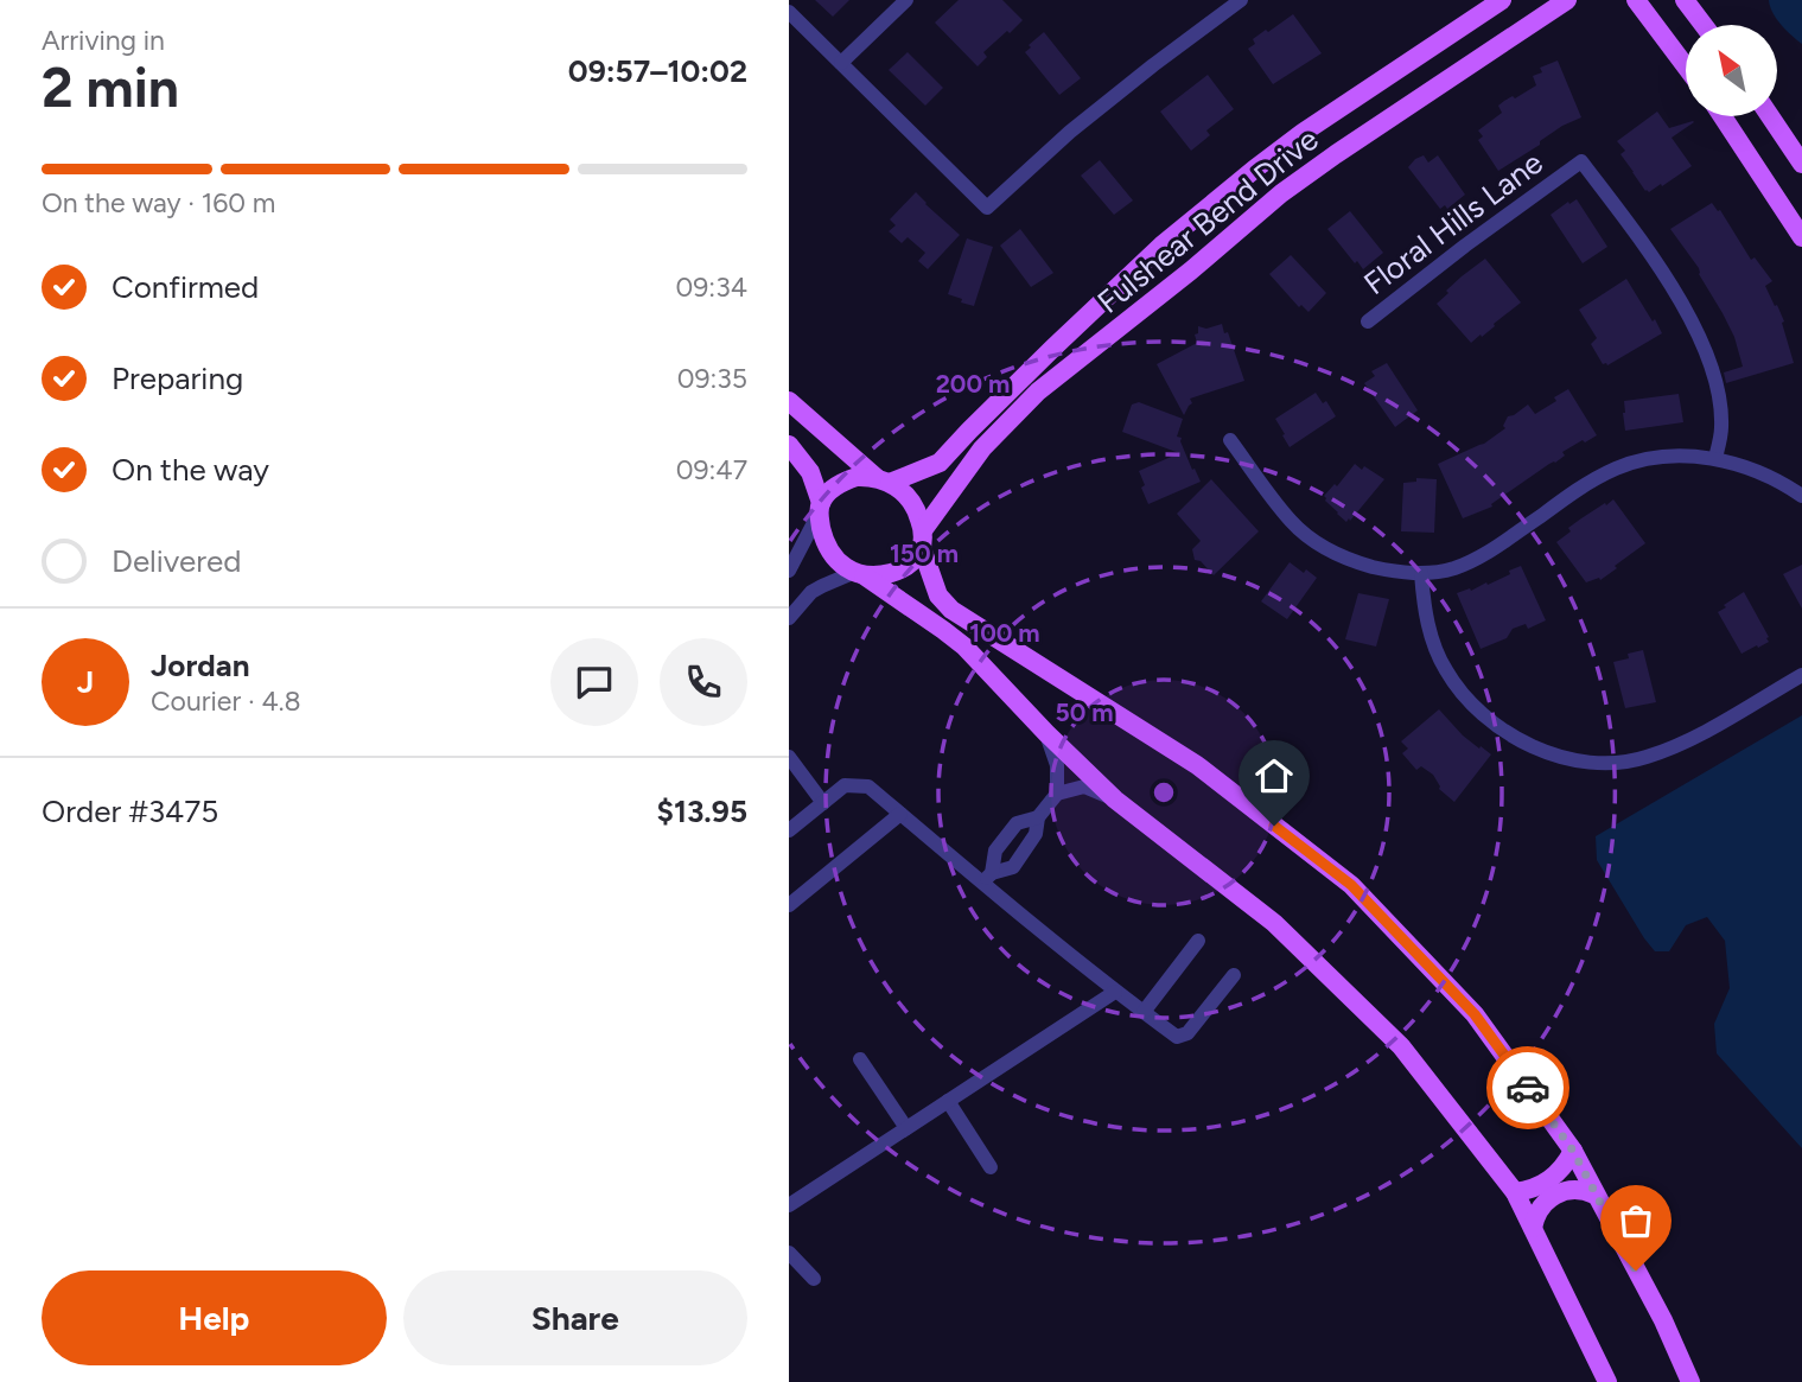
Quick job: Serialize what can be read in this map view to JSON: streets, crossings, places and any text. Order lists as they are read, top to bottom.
{
  "streets": {
    "main road": ["Fulshear Bend Drive"],
    "street": ["Floral Hills Lane"]
  },
  "north": "top left",
  "page": {
    "heading": ["2 min", "Arriving in", "09:57–10:02"],
    "panel": [
      "Jordan",
      "Courier · 4.8",
      "Order #3475",
      "$13.95"
    ],
    "bar": "On the way · 160 m",
    "list": [
      ["Confirmed", "09:34"],
      ["Preparing", "09:35"],
      ["On the way", "09:47"],
      "Delivered"
    ],
    "round": "J",
    "buttons": ["Help", "Share"]
  },
  "rings": [
    "200 m",
    "150 m",
    "100 m",
    "50 m"
  ]
}
